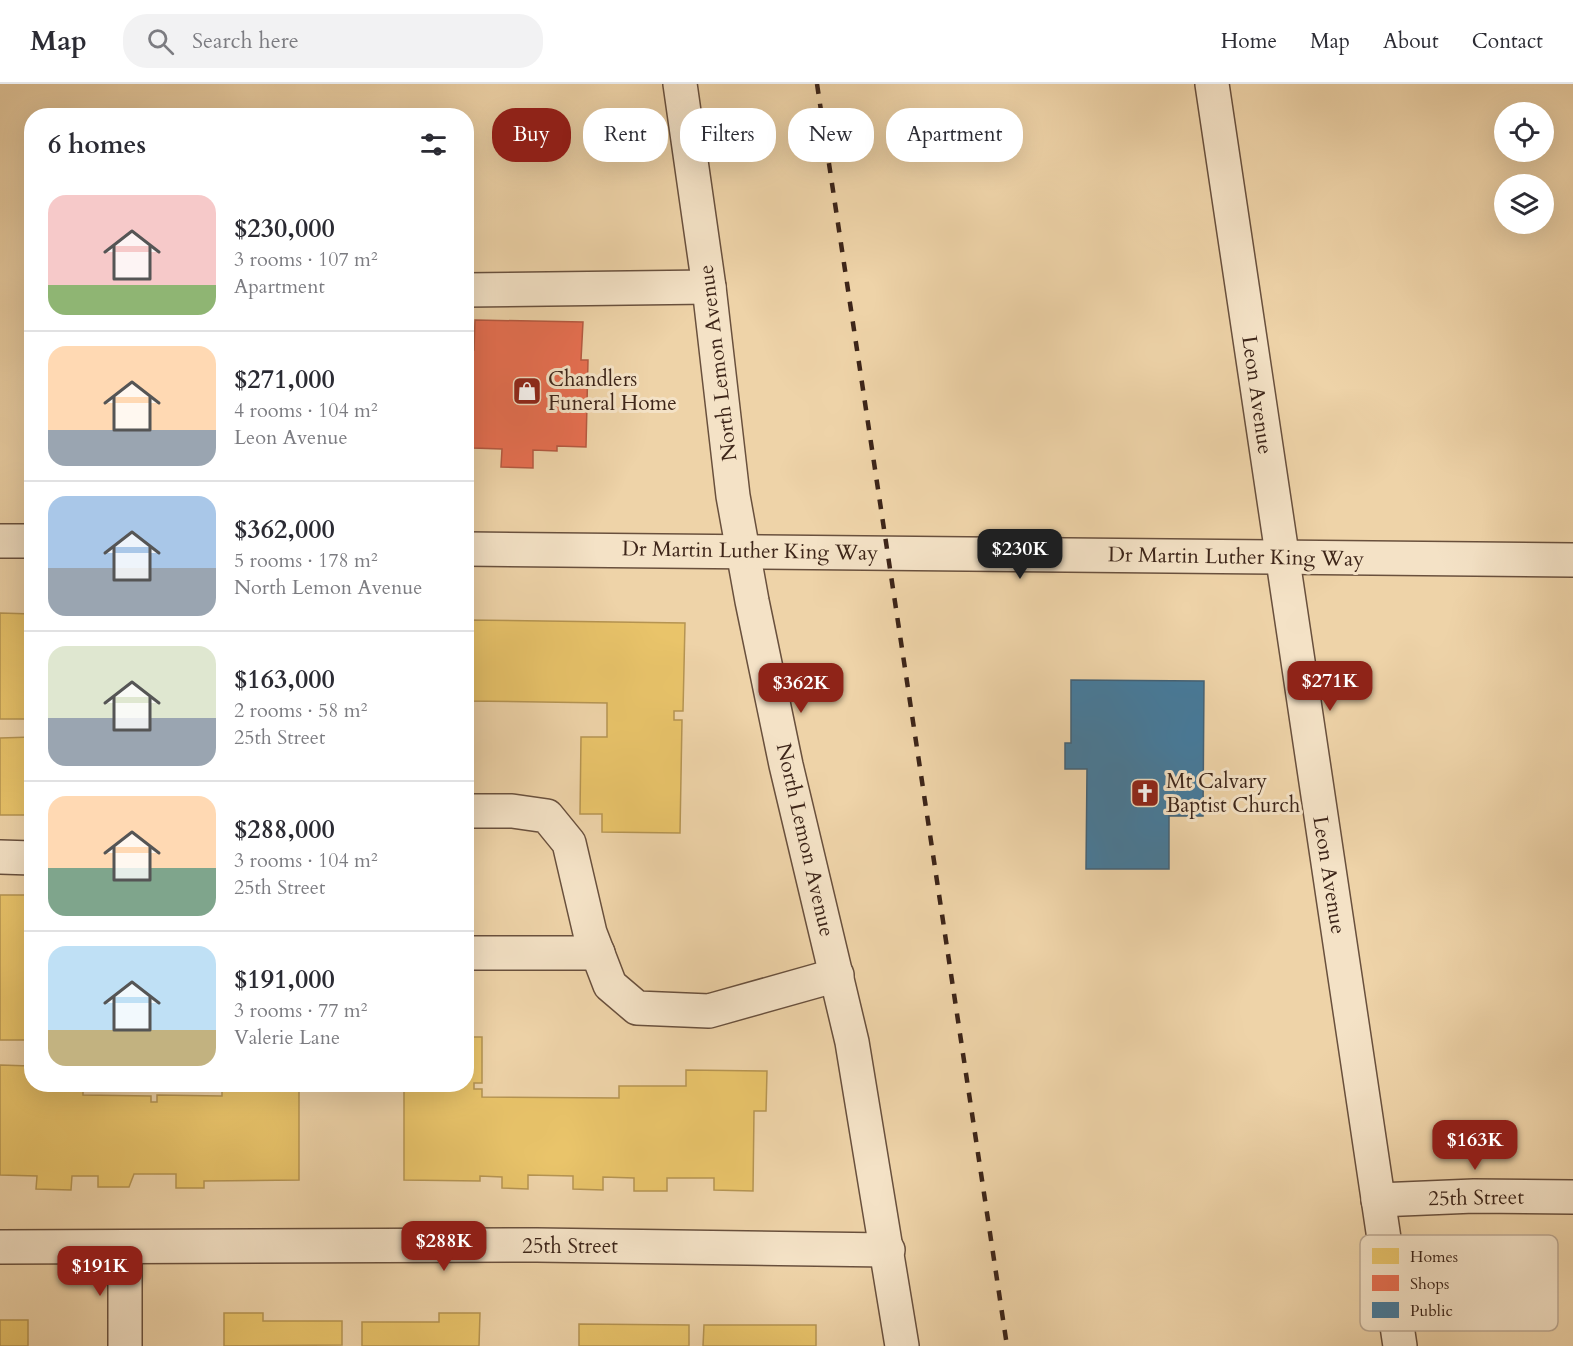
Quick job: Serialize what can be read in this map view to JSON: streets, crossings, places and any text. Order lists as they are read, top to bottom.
{
  "streets": {
    "street": [
      "North Lemon Avenue",
      "Leon Avenue",
      "Dr Martin Luther King Way",
      "25th Street"
    ]
  },
  "crossings": [
    ["North Lemon Avenue", "Dr Martin Luther King Way"],
    ["North Lemon Avenue", "25th Street"],
    ["Leon Avenue", "Dr Martin Luther King Way"],
    ["Leon Avenue", "25th Street"]
  ],
  "places": {
    "shop": ["Chandlers Funeral Home"],
    "church": ["Mt Calvary Baptist Church"]
  },
  "legend": ["Homes", "Shops", "Public"],
  "page": {
    "header": "Map",
    "search": "Search here",
    "nav": [
      "Home",
      "Map",
      "About",
      "Contact"
    ],
    "chip": [
      "Buy",
      "Rent",
      "Filters",
      "New",
      "Apartment"
    ],
    "heading": "6 homes",
    "list": [
      {
        "name": "$230,000",
        "note": "3 rooms · 107 m² · Apartment"
      },
      {
        "name": "$271,000",
        "note": "4 rooms · 104 m² · Leon Avenue"
      },
      {
        "name": "$362,000",
        "note": "5 rooms · 178 m² · North Lemon Avenue"
      },
      {
        "name": "$163,000",
        "note": "2 rooms · 58 m² · 25th Street"
      },
      {
        "name": "$288,000",
        "note": "3 rooms · 104 m² · 25th Street"
      },
      {
        "name": "$191,000",
        "note": "3 rooms · 77 m² · Valerie Lane"
      }
    ],
    "price": [
      "$230K",
      "$271K",
      "$362K",
      "$163K",
      "$288K",
      "$191K"
    ]
  }
}
